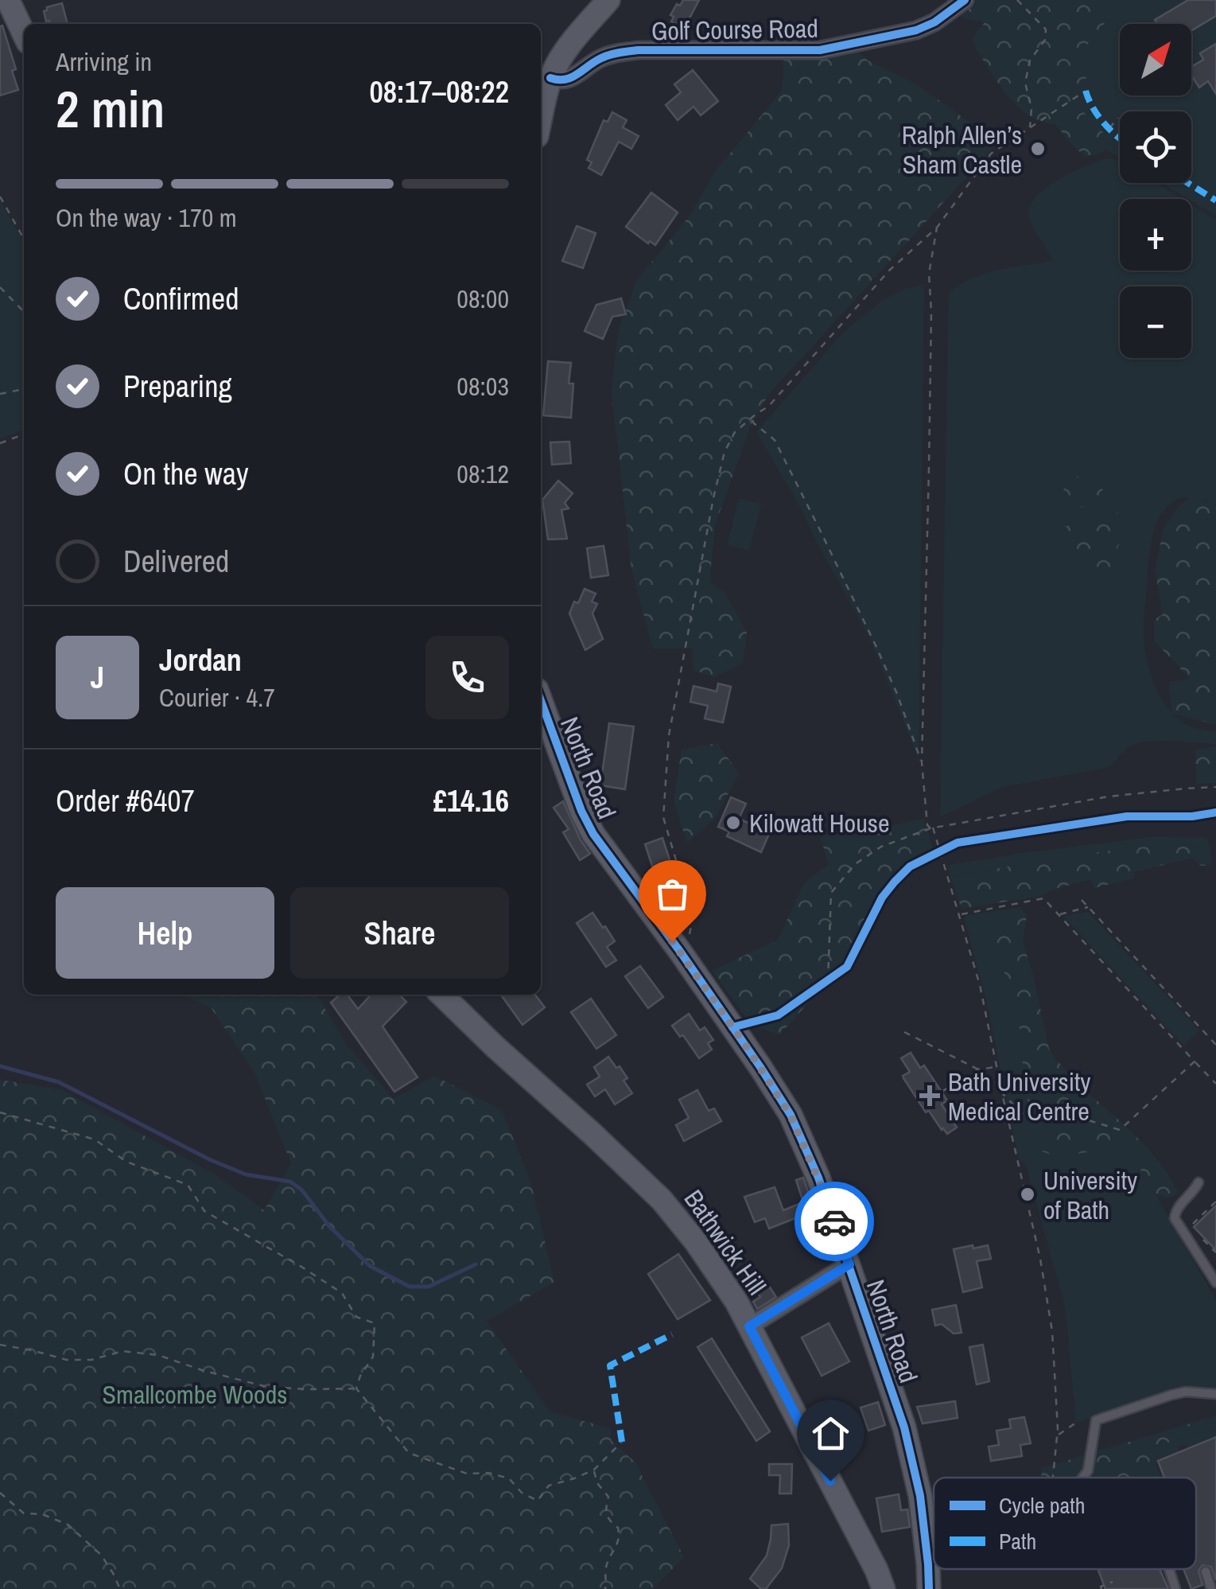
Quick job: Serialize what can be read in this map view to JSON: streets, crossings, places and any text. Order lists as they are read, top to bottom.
{
  "streets": {
    "street": ["Golf Course Road", "North Road", "Bathwick Hill"]
  },
  "parks": ["Smallcombe Woods"],
  "places": {
    "other": ["Ralph Allen’s Sham Castle", "Kilowatt House", "University of Bath"],
    "health": ["Bath University Medical Centre"]
  },
  "legend": ["Cycle path", "Path"],
  "north": "top right",
  "page": {
    "map_buttons": ["+", "−"],
    "heading": ["2 min", "Arriving in", "08:17–08:22"],
    "panel": [
      "Jordan",
      "Courier · 4.7",
      "Order #6407",
      "£14.16"
    ],
    "bar": "On the way · 170 m",
    "list": [
      ["Confirmed", "08:00"],
      ["Preparing", "08:03"],
      ["On the way", "08:12"],
      "Delivered"
    ],
    "round": "J",
    "buttons": ["Help", "Share"]
  }
}
